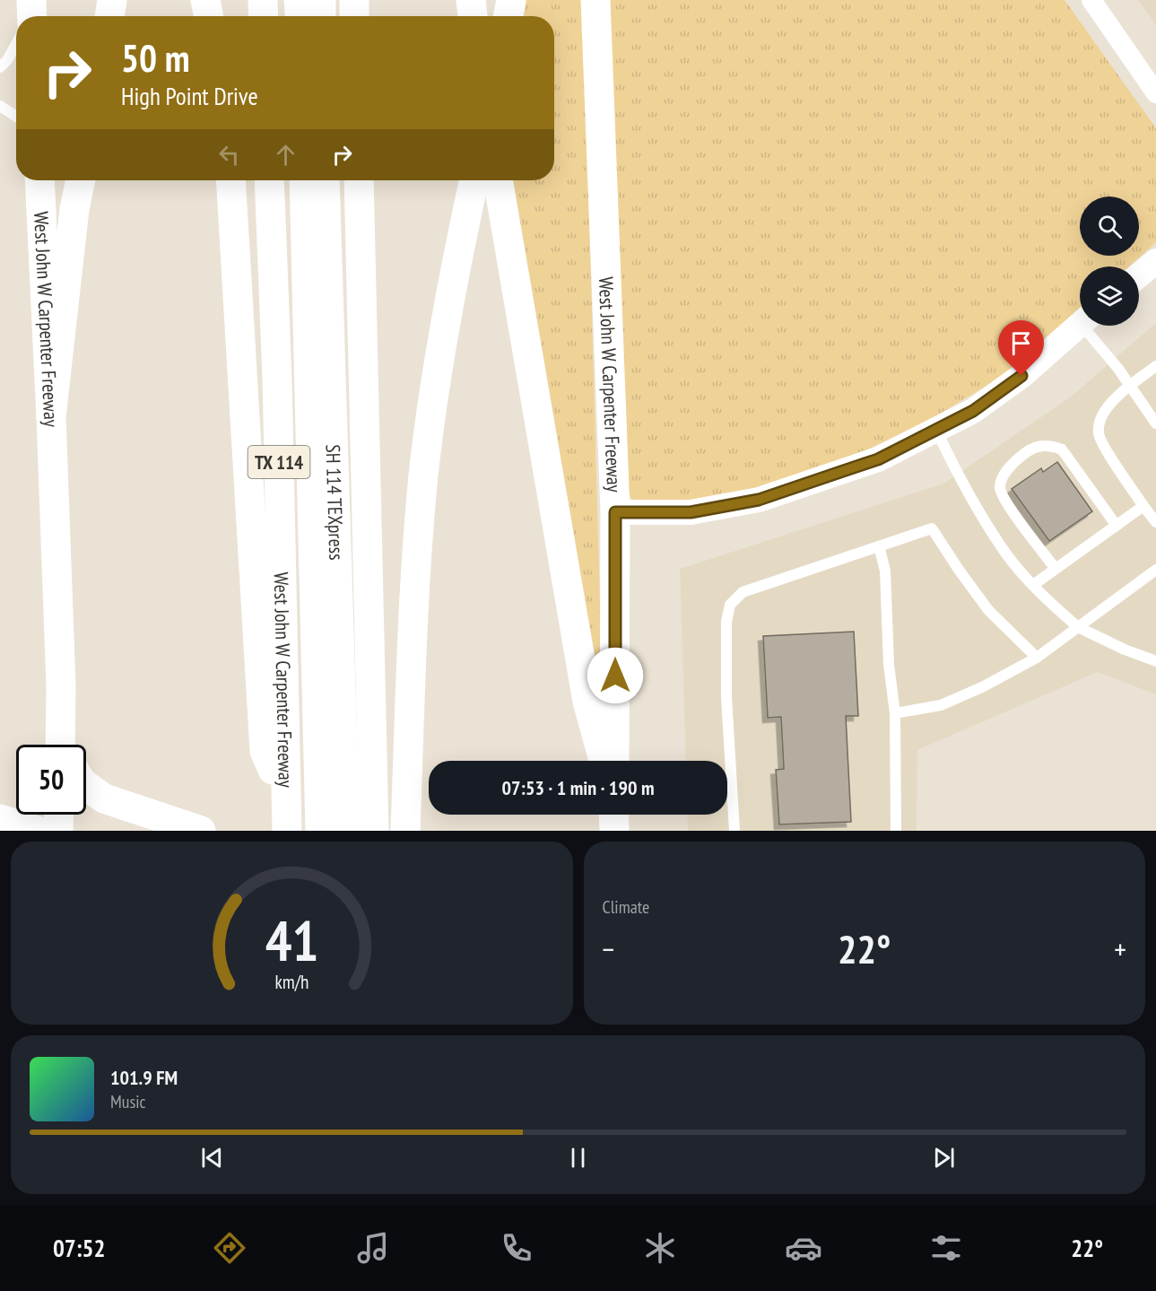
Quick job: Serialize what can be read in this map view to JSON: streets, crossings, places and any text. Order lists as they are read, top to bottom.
{
  "streets": {
    "main road": ["West John W Carpenter Freeway", "TX 114", "SH 114 TEXpress"]
  },
  "page": {
    "turn": ["50 m", "High Point Drive"],
    "limit": "50",
    "trip": "07:53 · 1 min · 190 m",
    "tile": "Climate",
    "heat": ["−", "22°", "+"],
    "song": ["101.9 FM", "Music"],
    "tabs": ["07:52", "22°"],
    "gauge": ["41", "km/h"]
  }
}
